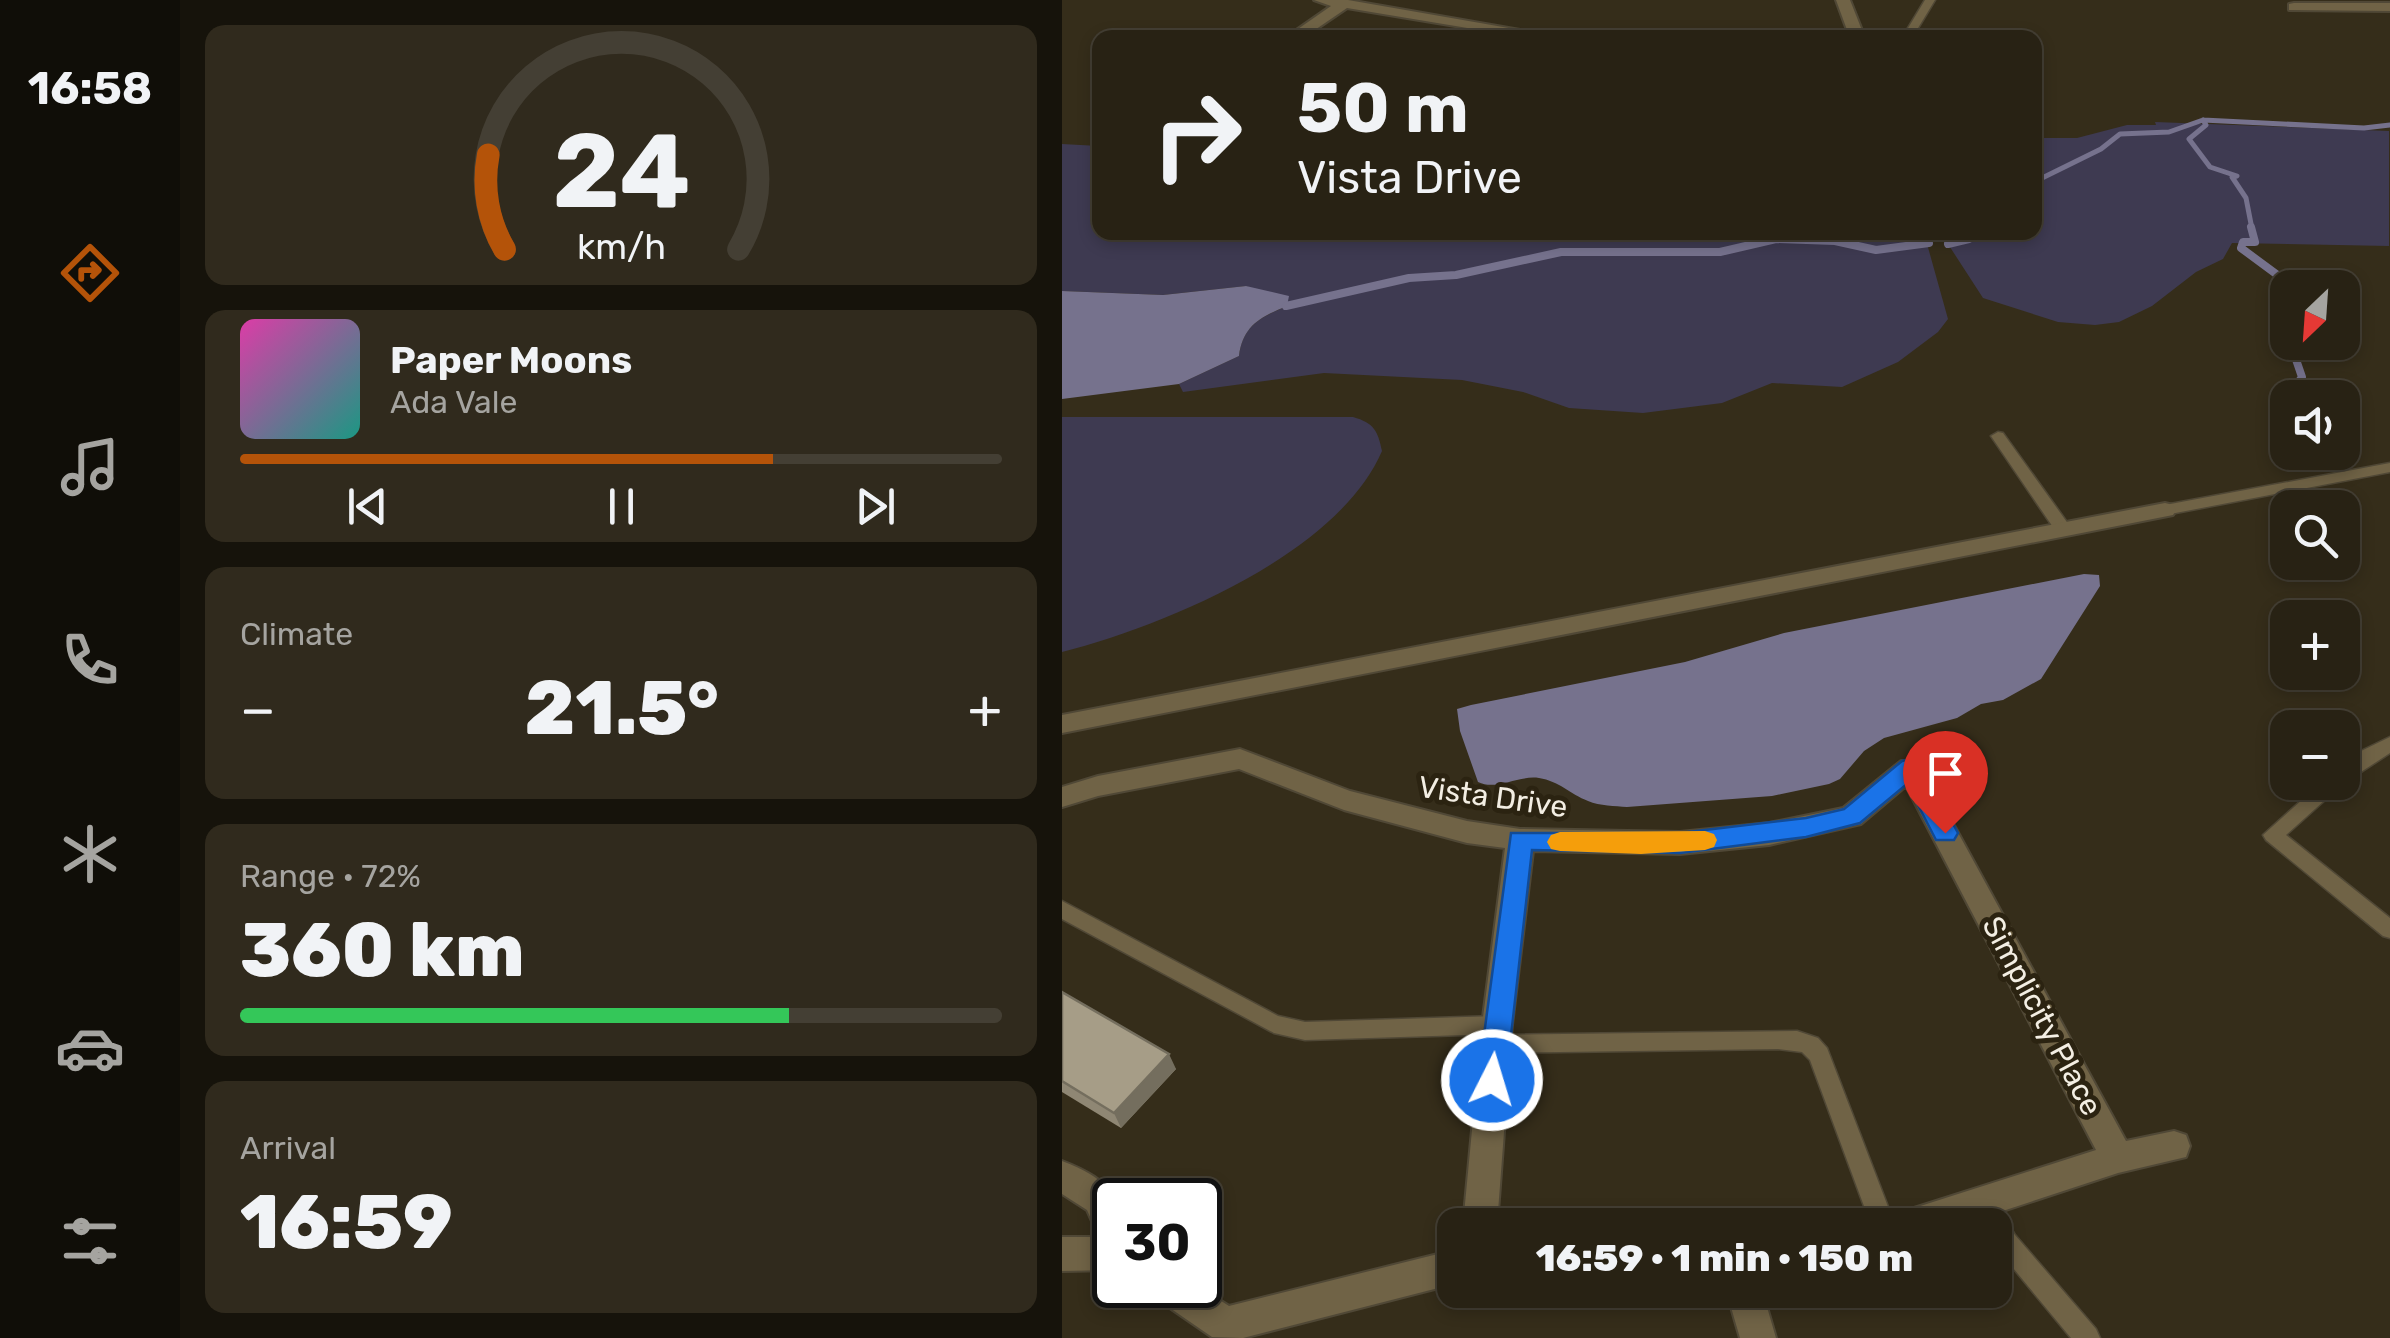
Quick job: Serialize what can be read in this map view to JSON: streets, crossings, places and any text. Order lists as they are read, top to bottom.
{
  "streets": {
    "street": ["Vista Drive", "Simplicity Place"]
  },
  "crossings": [
    ["Vista Drive", "Simplicity Place"]
  ],
  "north": "bottom left",
  "page": {
    "tabs": "16:58",
    "turn": ["50 m", "Vista Drive"],
    "map_buttons": ["+", "−"],
    "song": ["Paper Moons", "Ada Vale"],
    "tile": [
      "Climate",
      ["Range · 72%", "360 km"],
      ["Arrival", "16:59"]
    ],
    "heat": ["−", "21.5°", "+"],
    "limit": "30",
    "trip": "16:59 · 1 min · 150 m",
    "gauge": ["24", "km/h"]
  }
}
